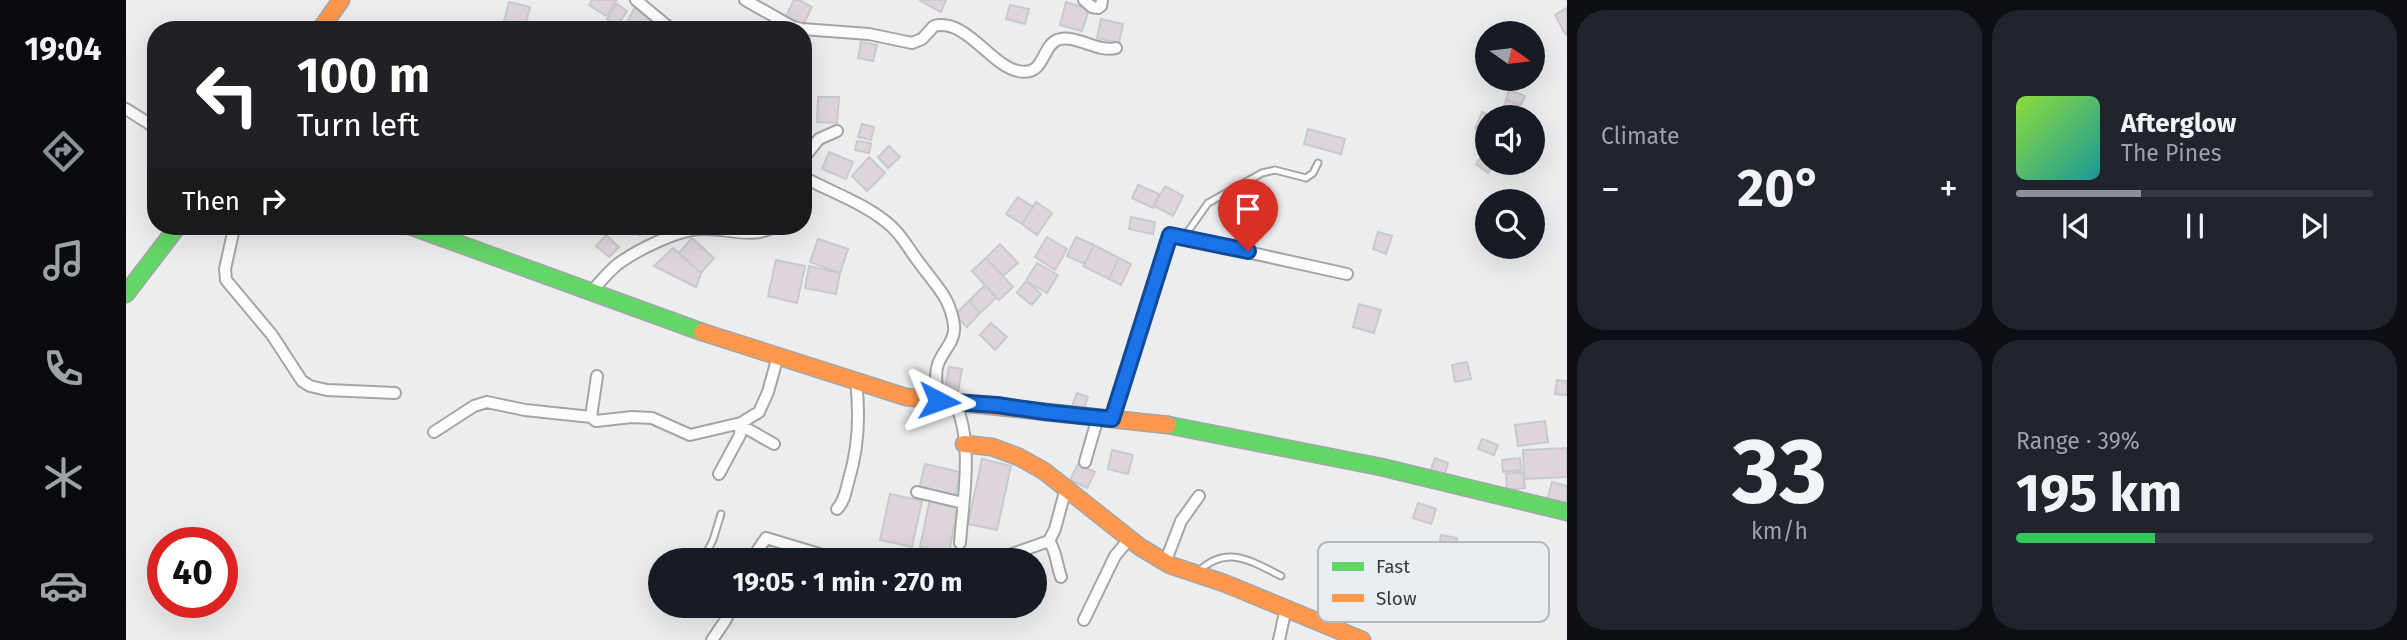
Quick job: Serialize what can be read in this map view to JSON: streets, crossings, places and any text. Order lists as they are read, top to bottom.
{
  "legend": ["Fast", "Slow"],
  "north": "right",
  "page": {
    "tabs": "19:04",
    "tile": [
      "Climate",
      ["33", "km/h"],
      ["Range · 39%", "195 km"]
    ],
    "turn": ["100 m", "Turn left"],
    "song": ["Afterglow", "The Pines"],
    "heat": ["−", "20°", "+"],
    "then": "Then",
    "limit": "40",
    "trip": "19:05 · 1 min · 270 m"
  }
}
